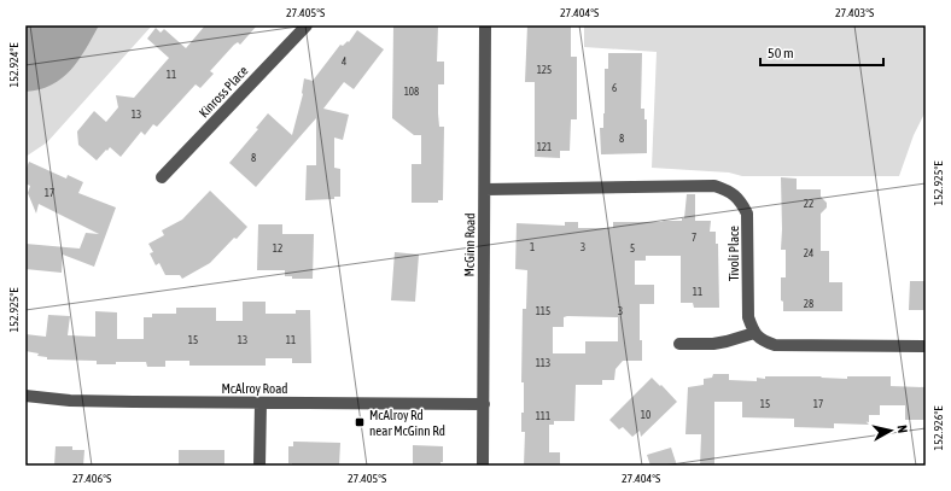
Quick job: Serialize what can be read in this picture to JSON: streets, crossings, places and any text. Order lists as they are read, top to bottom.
{
  "streets": {
    "street": [
      "Kinross Place",
      "McGinn Road",
      "Tivoli Place",
      "McAlroy Road"
    ]
  },
  "crossings": [
    ["McGinn Road", "Tivoli Place"],
    ["McGinn Road", "McAlroy Road"]
  ],
  "places": {
    "transit": ["McAlroy Rd near McGinn Rd"]
  },
  "house_numbers": [
    "4",
    "125",
    "11",
    "6",
    "108",
    "13",
    "8",
    "121",
    "8",
    "17",
    "22",
    "7",
    "1",
    "3",
    "12",
    "5",
    "24",
    "11",
    "28",
    "115",
    "3",
    "15",
    "13",
    "11",
    "113",
    "15",
    "17",
    "10",
    "111"
  ],
  "scale_bar": "50 m",
  "north": "right",
  "coordinates": [
    "27.405°S",
    "27.404°S",
    "27.403°S",
    "152.924°E",
    "152.925°E",
    "152.926°E",
    "27.406°S"
  ]
}
